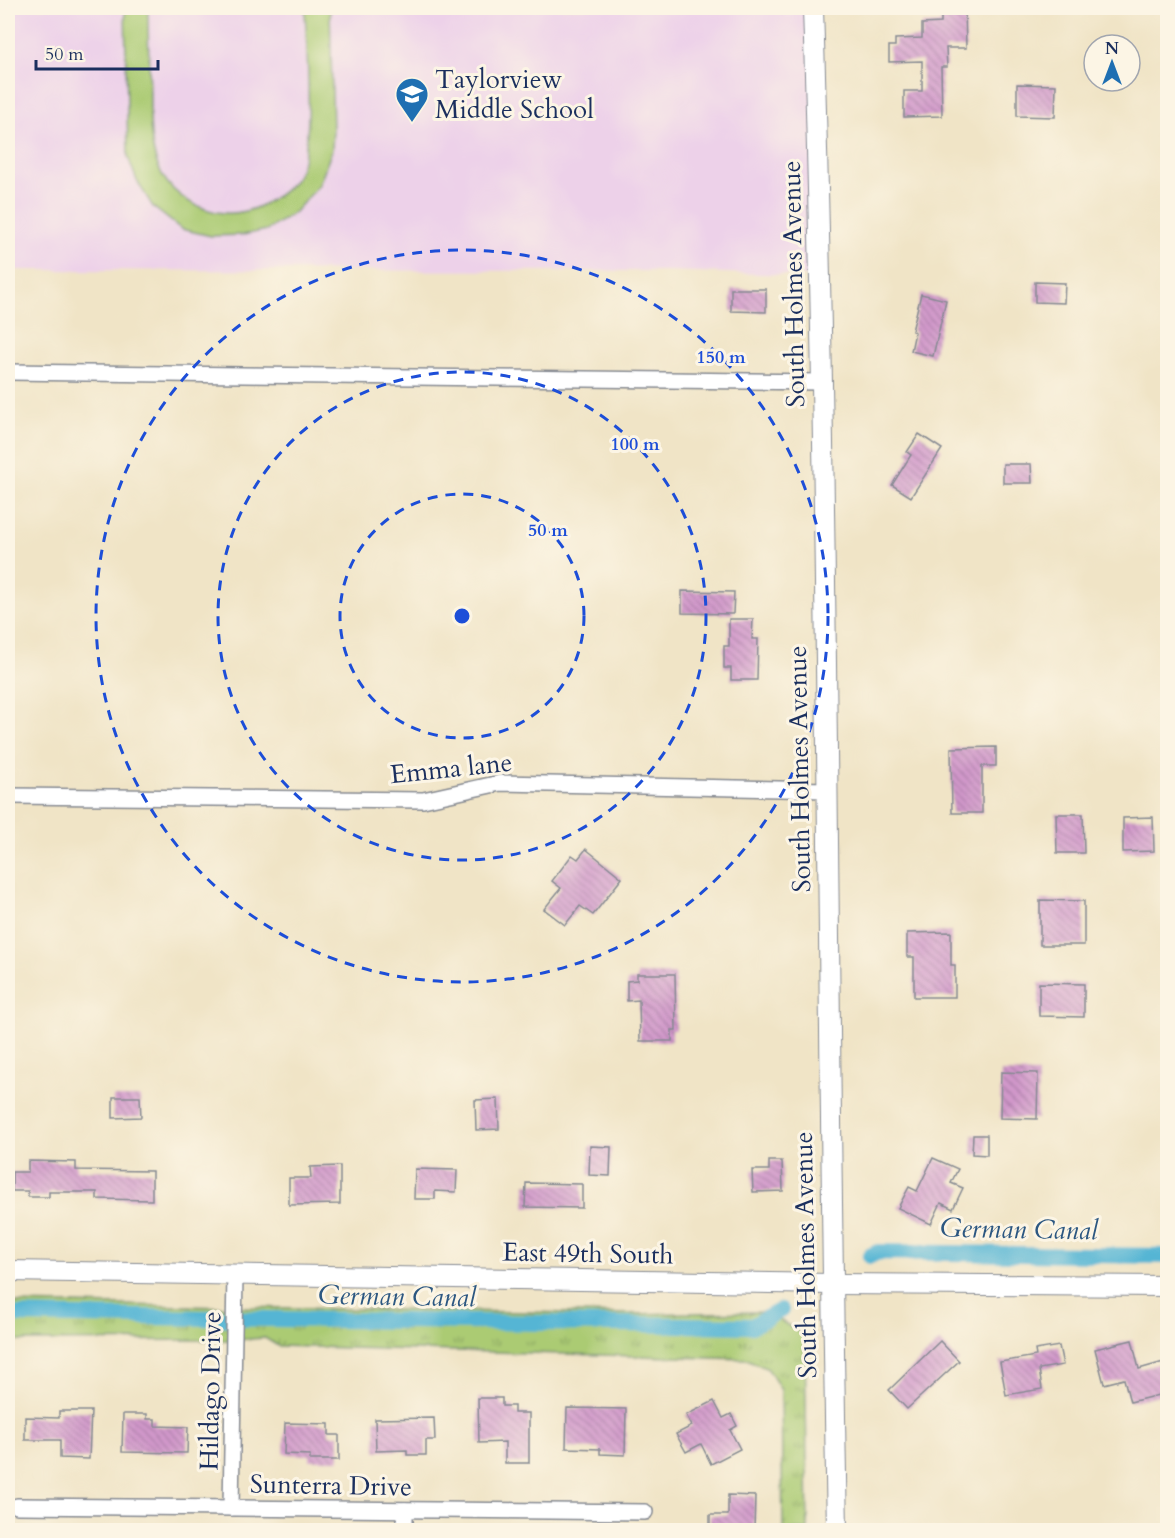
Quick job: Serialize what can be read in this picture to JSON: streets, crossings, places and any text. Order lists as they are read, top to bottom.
{
  "streets": {
    "street": [
      "South Holmes Avenue",
      "Emma lane",
      "East 49th South",
      "Hildago Drive",
      "Sunterra Drive"
    ]
  },
  "crossings": [
    ["South Holmes Avenue", "Emma lane"],
    ["South Holmes Avenue", "East 49th South"],
    ["East 49th South", "Hildago Drive"],
    ["Hildago Drive", "Sunterra Drive"]
  ],
  "water": ["German Canal"],
  "places": {
    "school or university": ["Taylorview Middle School"]
  },
  "scale_bar": "50 m",
  "north": "top",
  "rings": ["150 m", "100 m", "50 m"]
}
